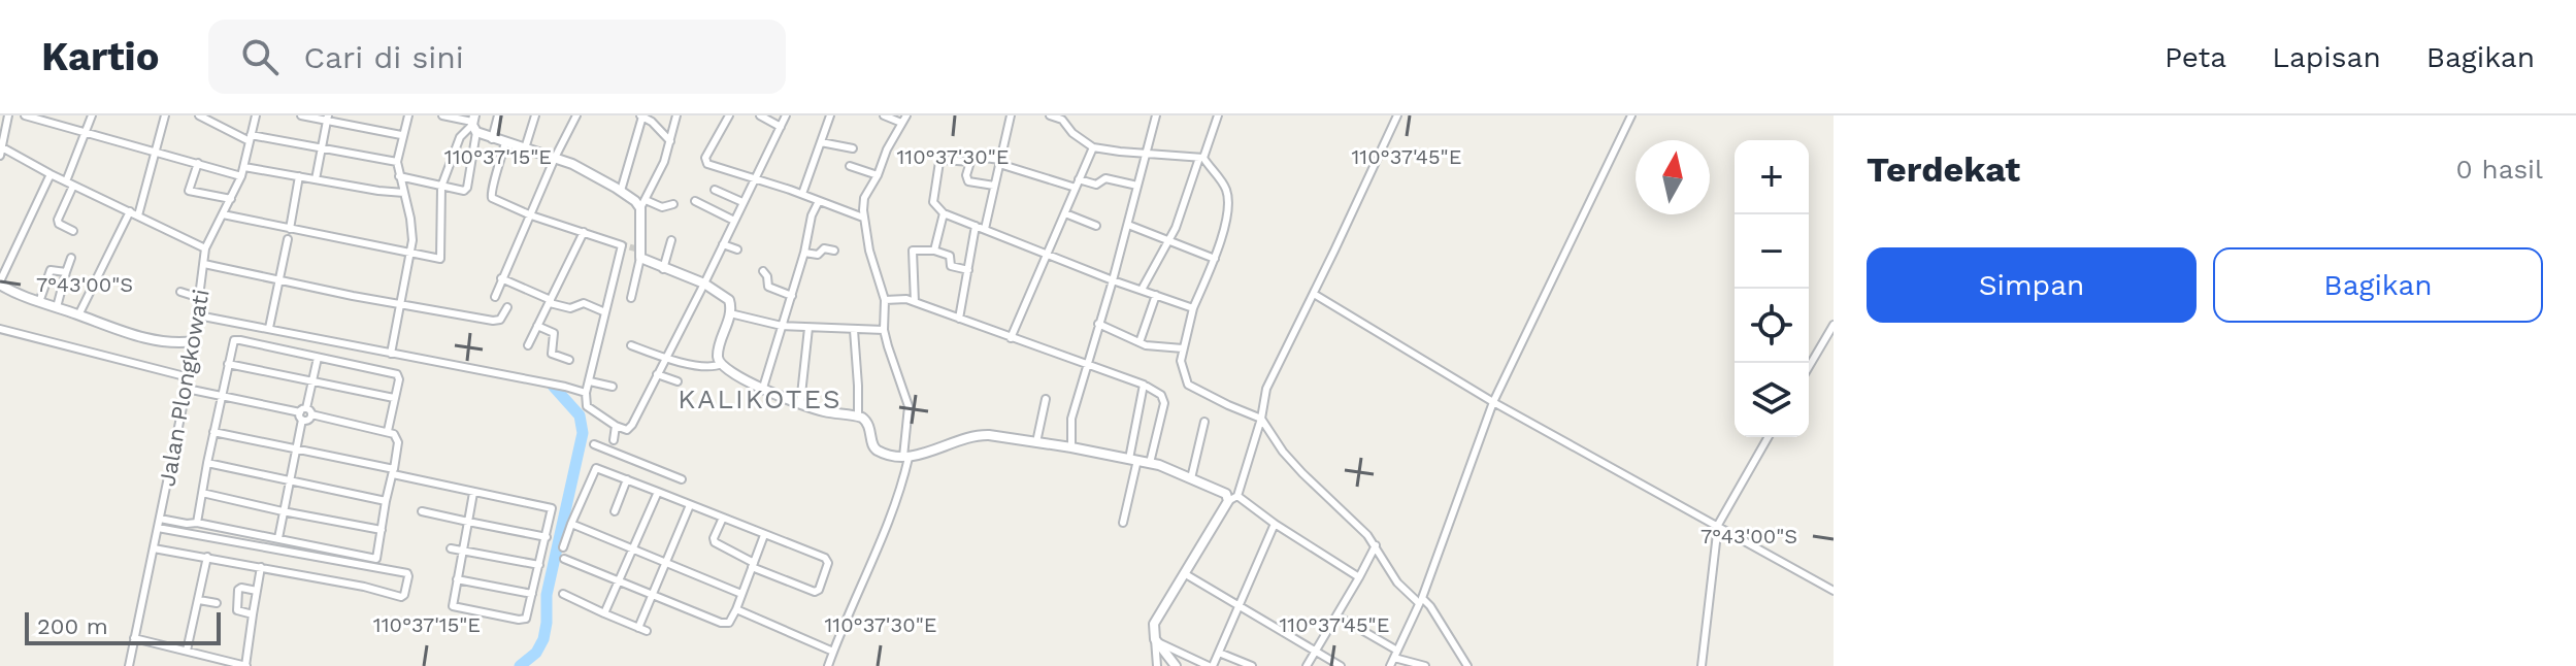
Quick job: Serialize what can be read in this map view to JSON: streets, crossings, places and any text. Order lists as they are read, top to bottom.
{
  "streets": {
    "street": ["Jalan Plongkowati"]
  },
  "districts": ["KALIKOTES"],
  "scale_bar": "200 m",
  "north": "top",
  "page": {
    "header": "Kartio",
    "search": "Cari di sini",
    "nav": ["Peta", "Lapisan", "Bagikan"],
    "heading": ["Terdekat", "0 hasil"],
    "map_buttons": ["+", "−"],
    "buttons": ["Simpan", "Bagikan"],
    "scale": "200 m"
  },
  "coordinates": [
    "110°37'15\"E",
    "110°37'30\"E",
    "110°37'45\"E",
    "7°43'00\"S"
  ]
}
